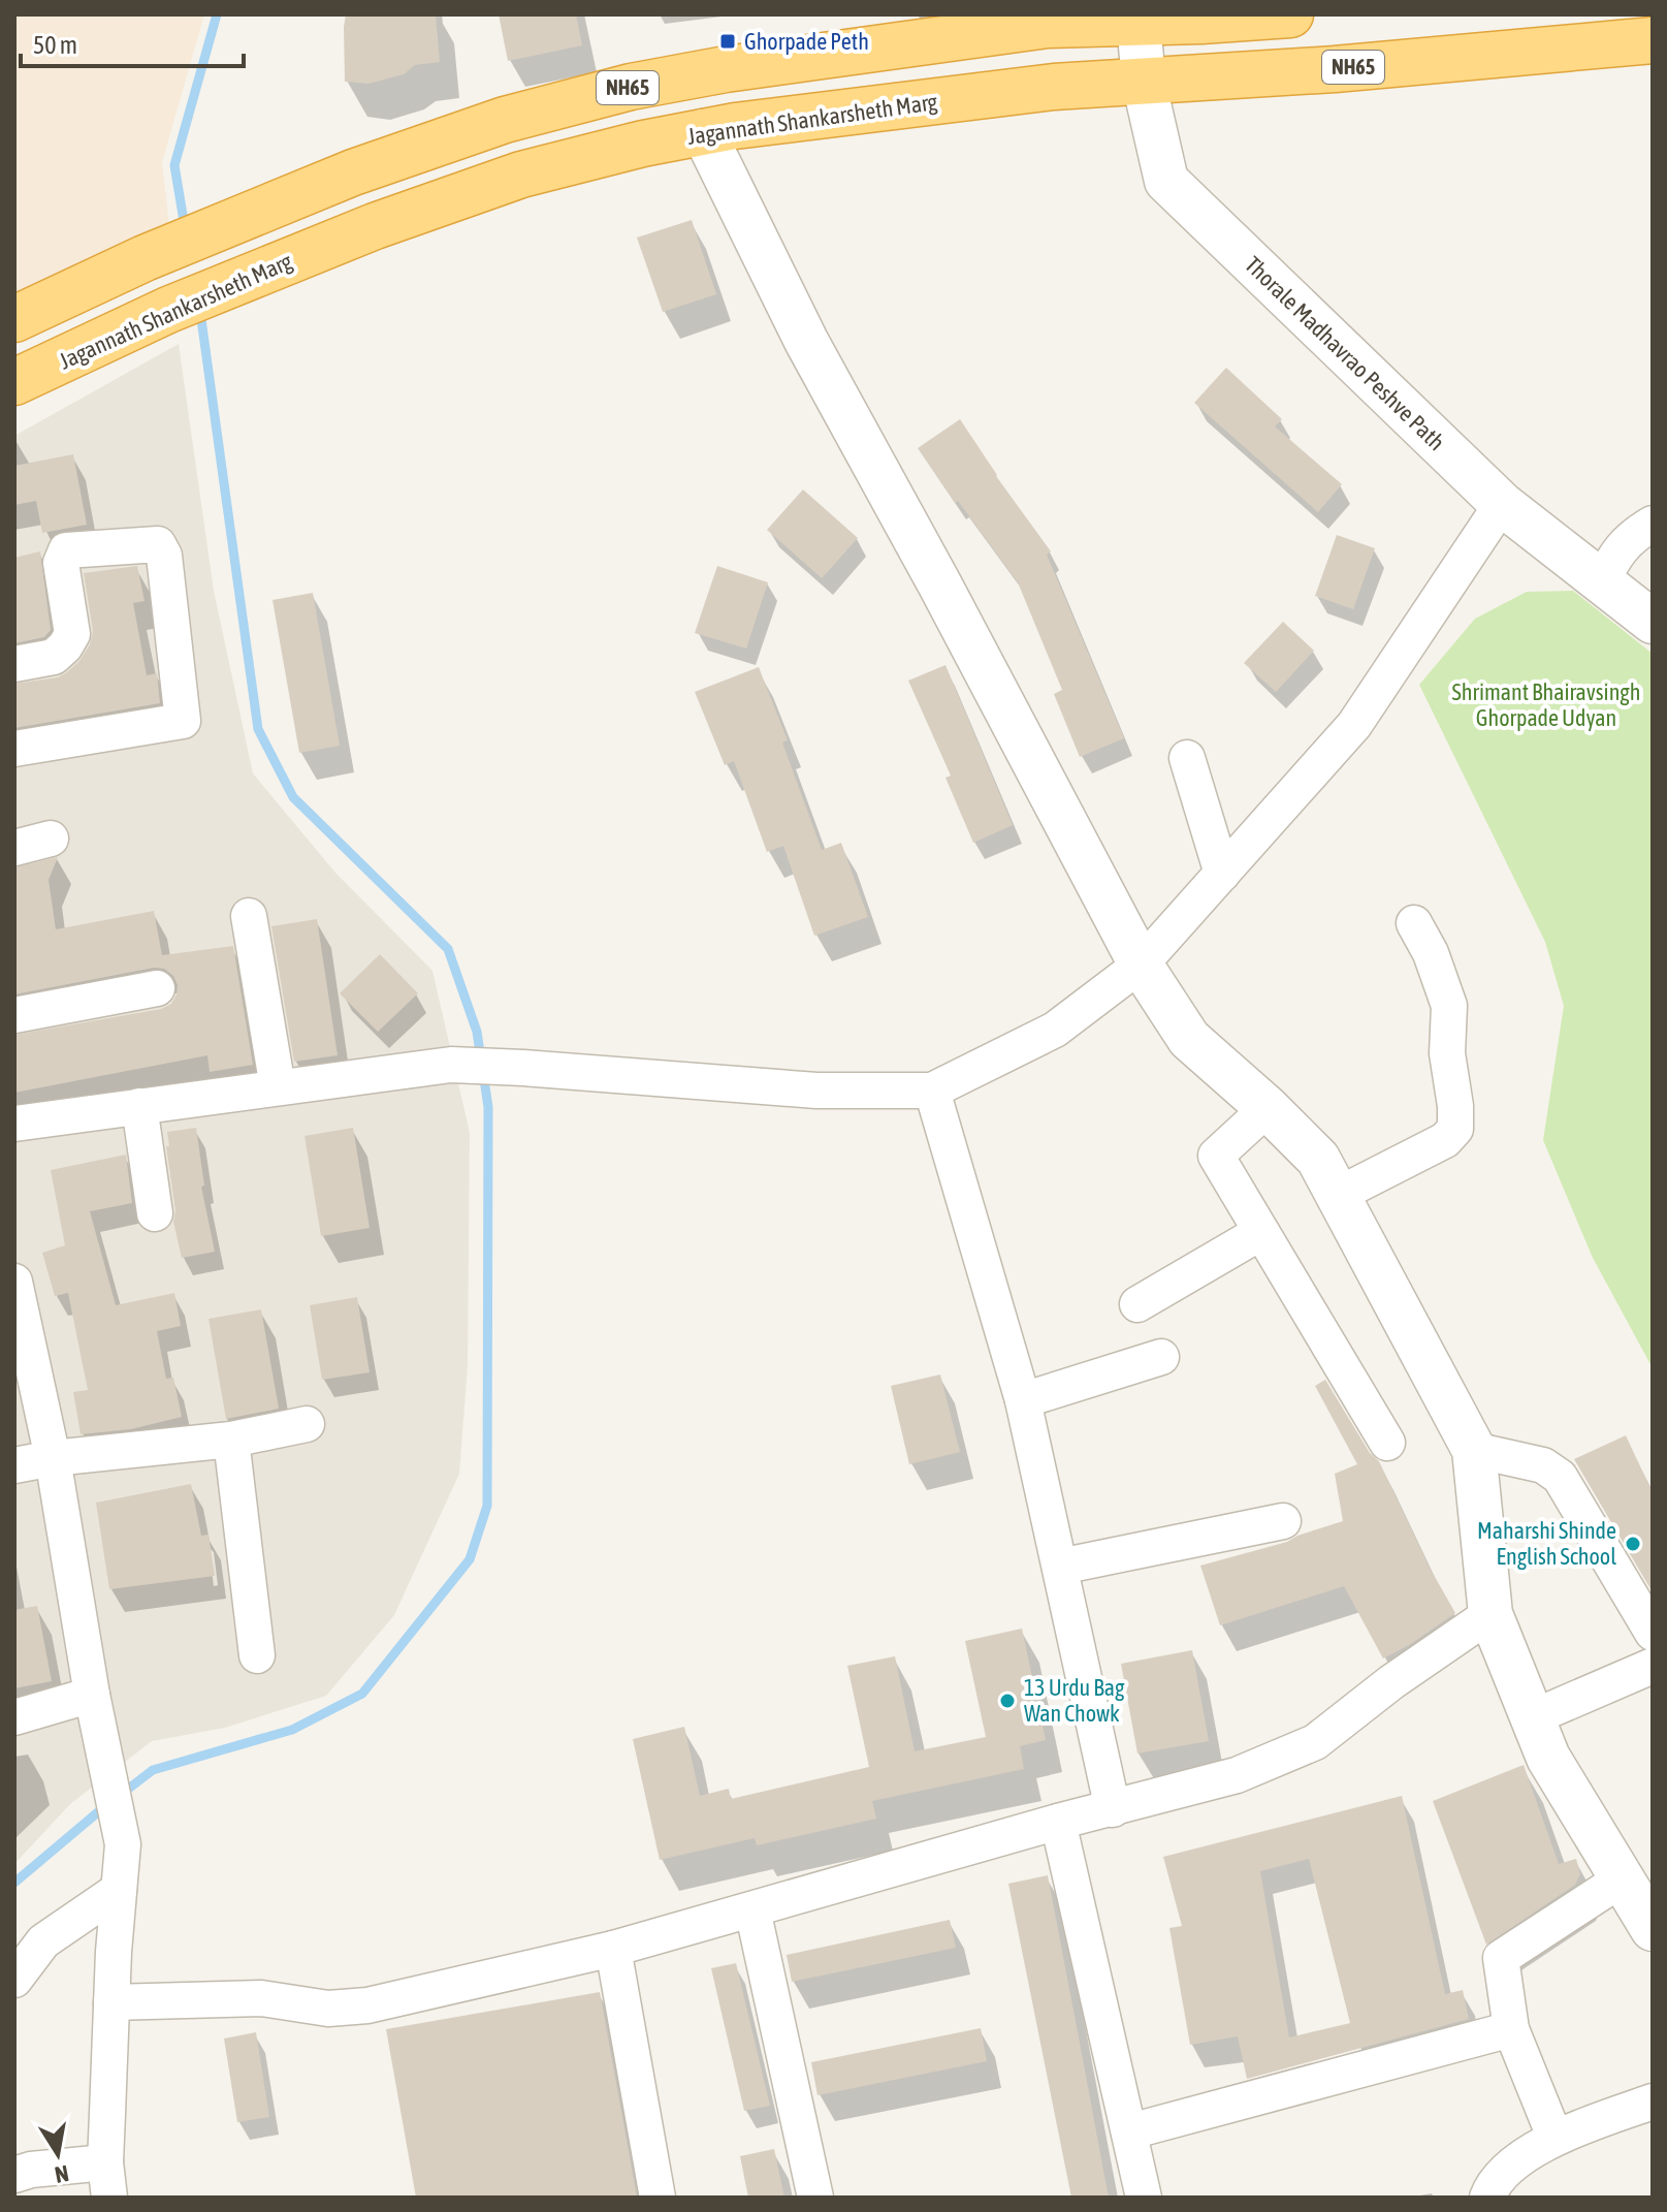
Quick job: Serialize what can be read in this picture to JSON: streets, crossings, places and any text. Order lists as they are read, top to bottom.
{
  "streets": {
    "highway": ["NH65", "Jagannath Shankarsheth Marg"],
    "street": ["Thorale Madhavrao Peshve Path"]
  },
  "crossings": [
    ["NH65", "Thorale Madhavrao Peshve Path"],
    ["Jagannath Shankarsheth Marg", "Thorale Madhavrao Peshve Path"]
  ],
  "parks": ["Shrimant Bhairavsingh Ghorpade Udyan"],
  "places": {
    "transit": ["Ghorpade Peth"],
    "other": ["Maharshi Shinde English School", "13 Urdu Bag Wan Chowk"]
  },
  "scale_bar": "50 m",
  "north": "bottom"
}
